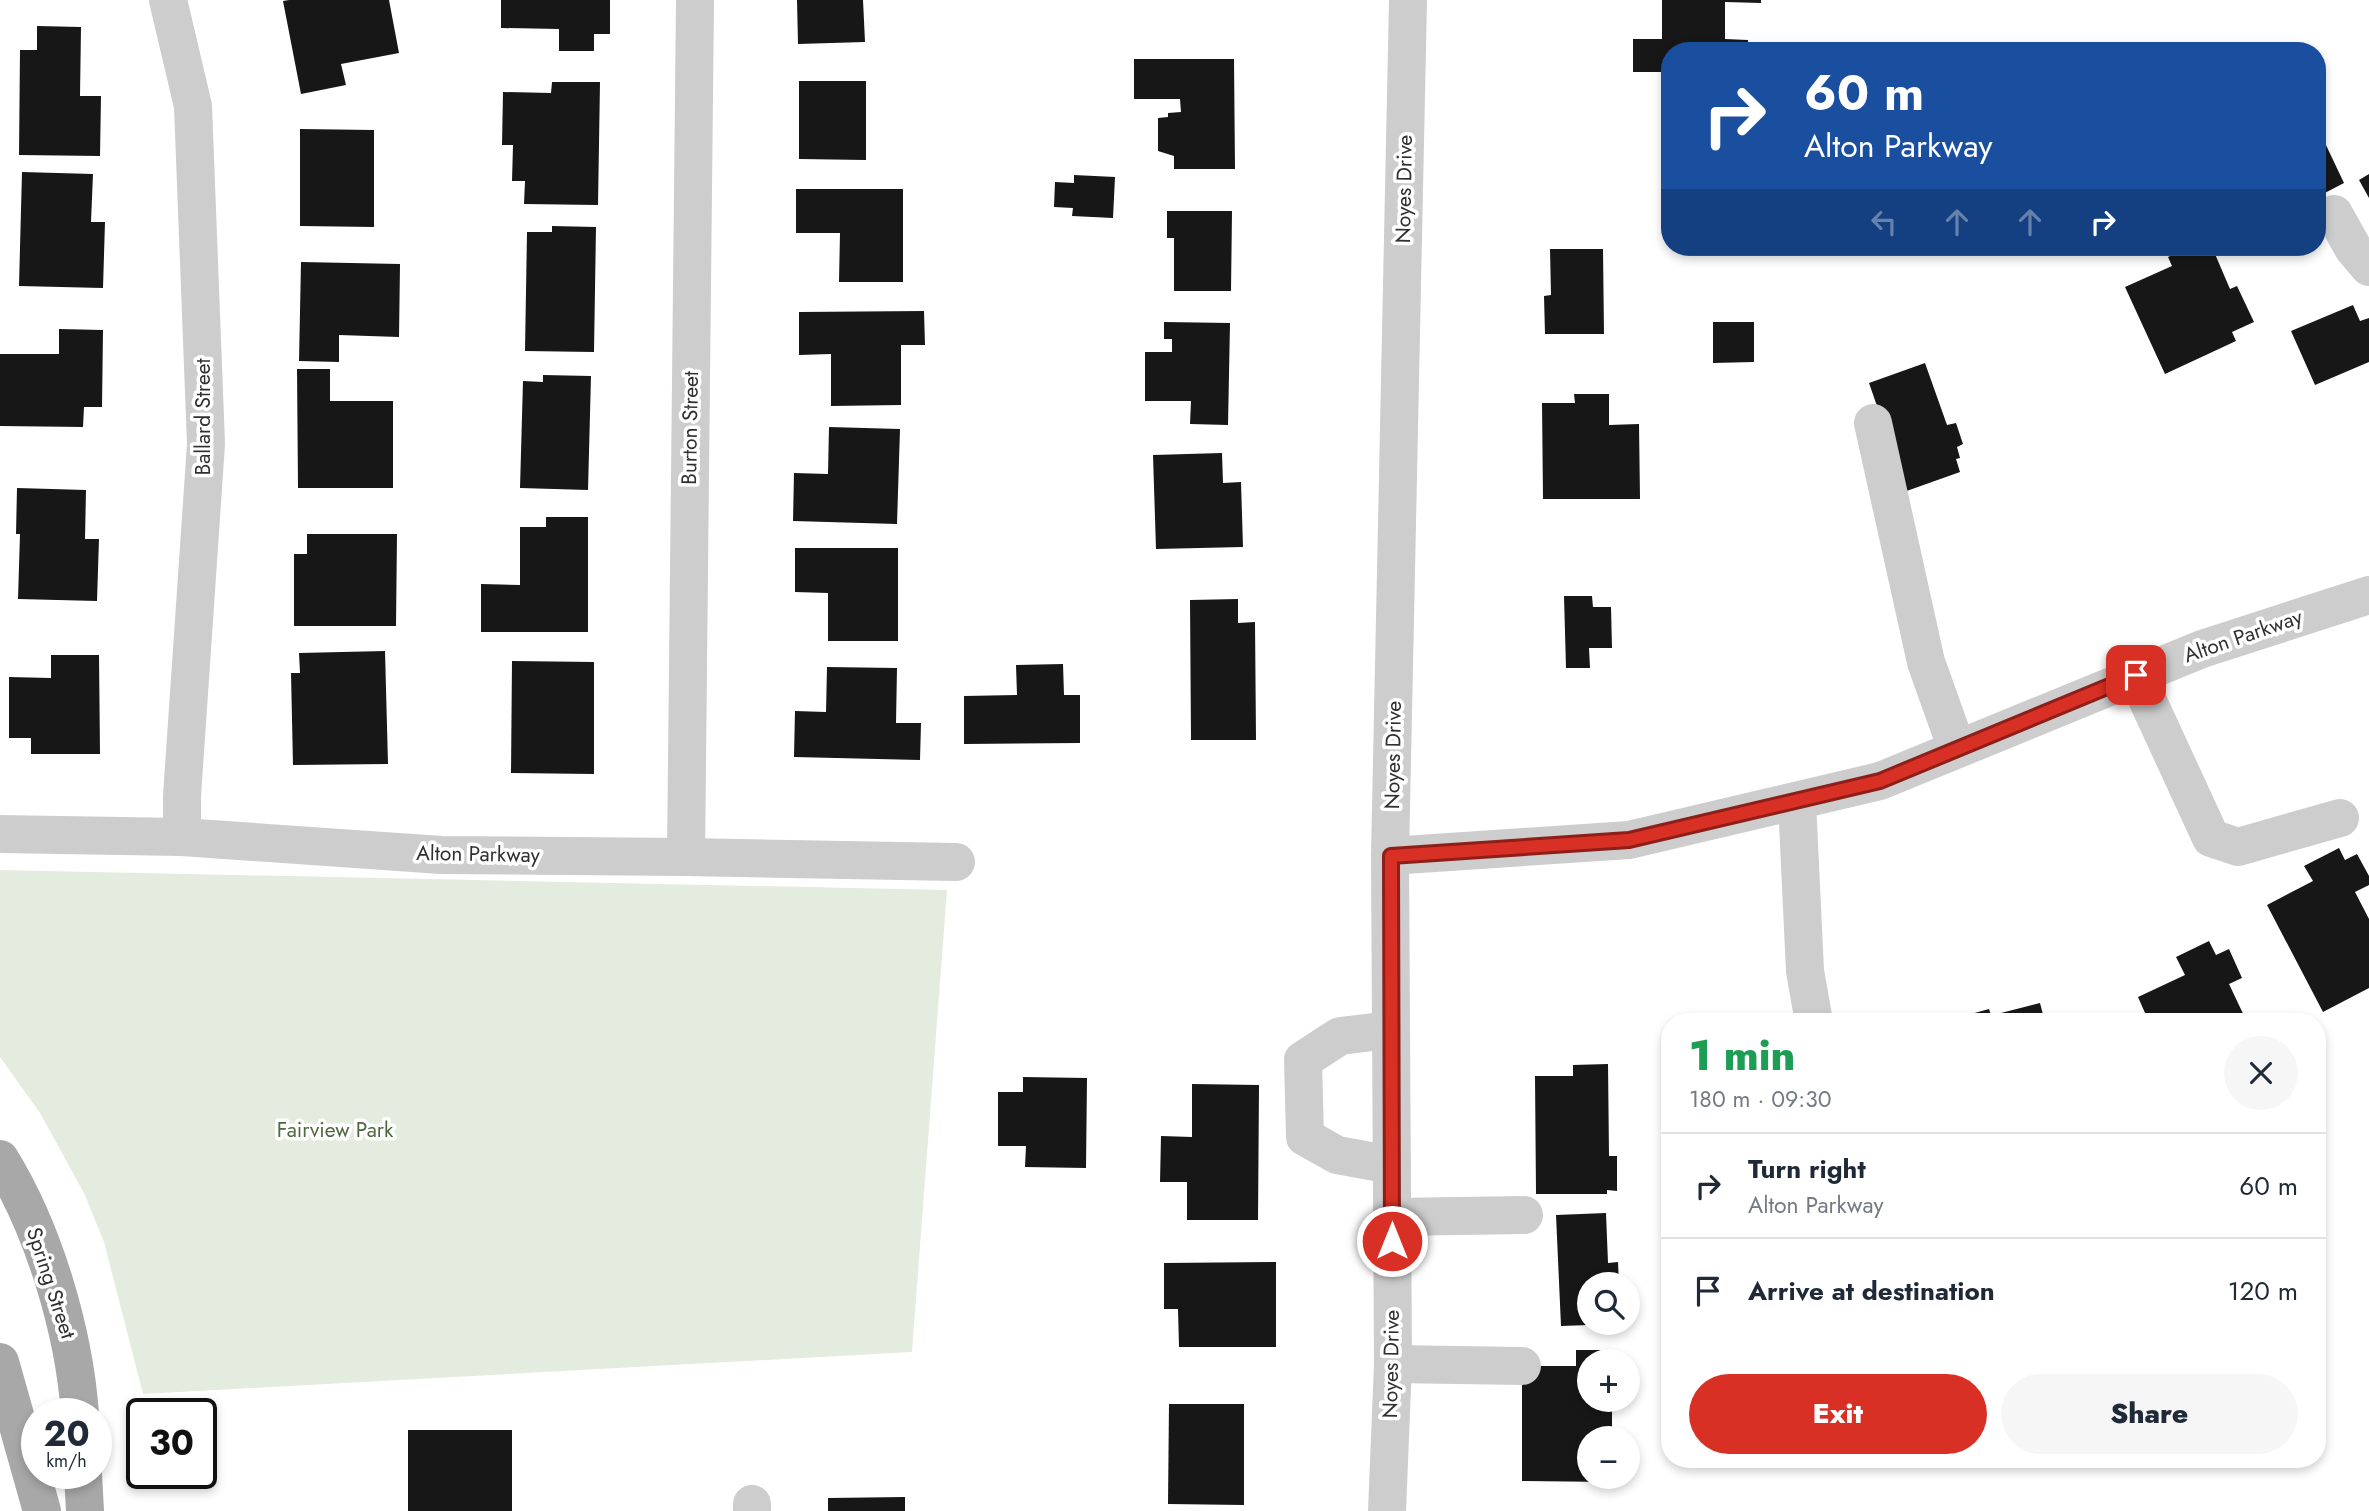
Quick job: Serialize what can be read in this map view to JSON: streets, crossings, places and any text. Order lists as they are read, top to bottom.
{
  "streets": {
    "main road": ["Spring Street"],
    "street": [
      "Noyes Drive",
      "Ballard Street",
      "Burton Street",
      "Alton Parkway"
    ]
  },
  "crossings": [
    ["Noyes Drive", "Alton Parkway"],
    ["Ballard Street", "Alton Parkway"],
    ["Burton Street", "Alton Parkway"]
  ],
  "parks": ["Fairview Park"],
  "page": {
    "turn": ["60 m", "Alton Parkway"],
    "heading": ["1 min", "180 m · 09:30"],
    "list": [
      {
        "name": "Turn right",
        "note": "Alton Parkway",
        "value": "60 m"
      },
      {
        "name": "Arrive at destination",
        "value": "120 m"
      }
    ],
    "map_buttons": ["+", "−"],
    "buttons": ["Exit", "Share"],
    "speed": "20 km/h",
    "limit": "30"
  }
}
